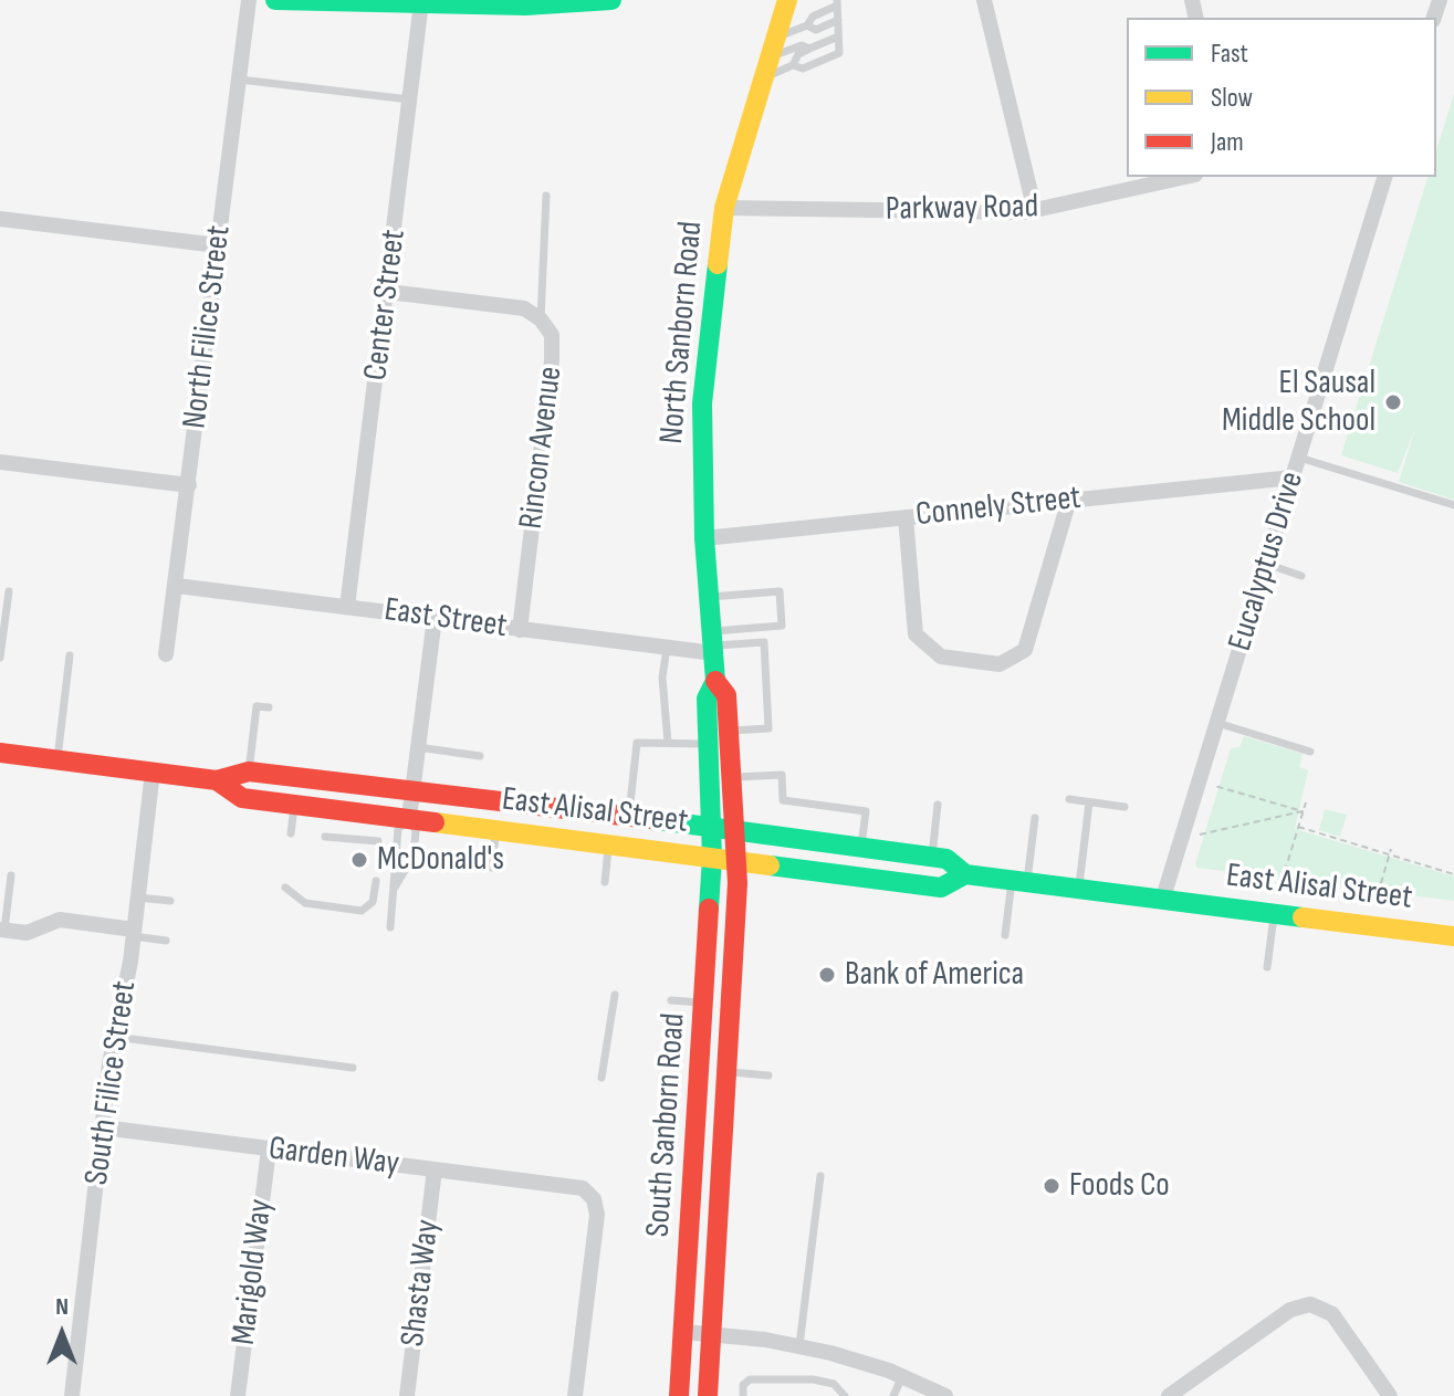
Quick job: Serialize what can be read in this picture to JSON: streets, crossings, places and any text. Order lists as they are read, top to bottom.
{
  "streets": {
    "main road": ["North Sanborn Road", "East Alisal Street", "South Sanborn Road"],
    "street": [
      "Parkway Road",
      "Center Street",
      "North Filice Street",
      "Rincon Avenue",
      "Connely Street",
      "Eucalyptus Drive",
      "East Street",
      "South Filice Street",
      "Garden Way",
      "Marigold Way",
      "Shasta Way"
    ]
  },
  "crossings": [
    ["Parkway Road", "North Sanborn Road"],
    ["Center Street", "Rincon Avenue"],
    ["Center Street", "East Street"],
    ["North Filice Street", "East Street"],
    ["North Sanborn Road", "Connely Street"],
    ["North Sanborn Road", "East Street"],
    ["North Sanborn Road", "East Alisal Street"],
    ["North Sanborn Road", "South Sanborn Road"],
    ["Rincon Avenue", "East Street"],
    ["Connely Street", "Eucalyptus Drive"],
    ["Eucalyptus Drive", "East Alisal Street"],
    ["East Alisal Street", "South Filice Street"],
    ["East Alisal Street", "South Sanborn Road"],
    ["South Filice Street", "Garden Way"],
    ["Garden Way", "Marigold Way"],
    ["Garden Way", "Shasta Way"]
  ],
  "places": [
    "El Sausal Middle School",
    "McDonald's",
    "Bank of America",
    "Foods Co"
  ],
  "legend": ["Fast", "Slow", "Jam"],
  "north": "top"
}
